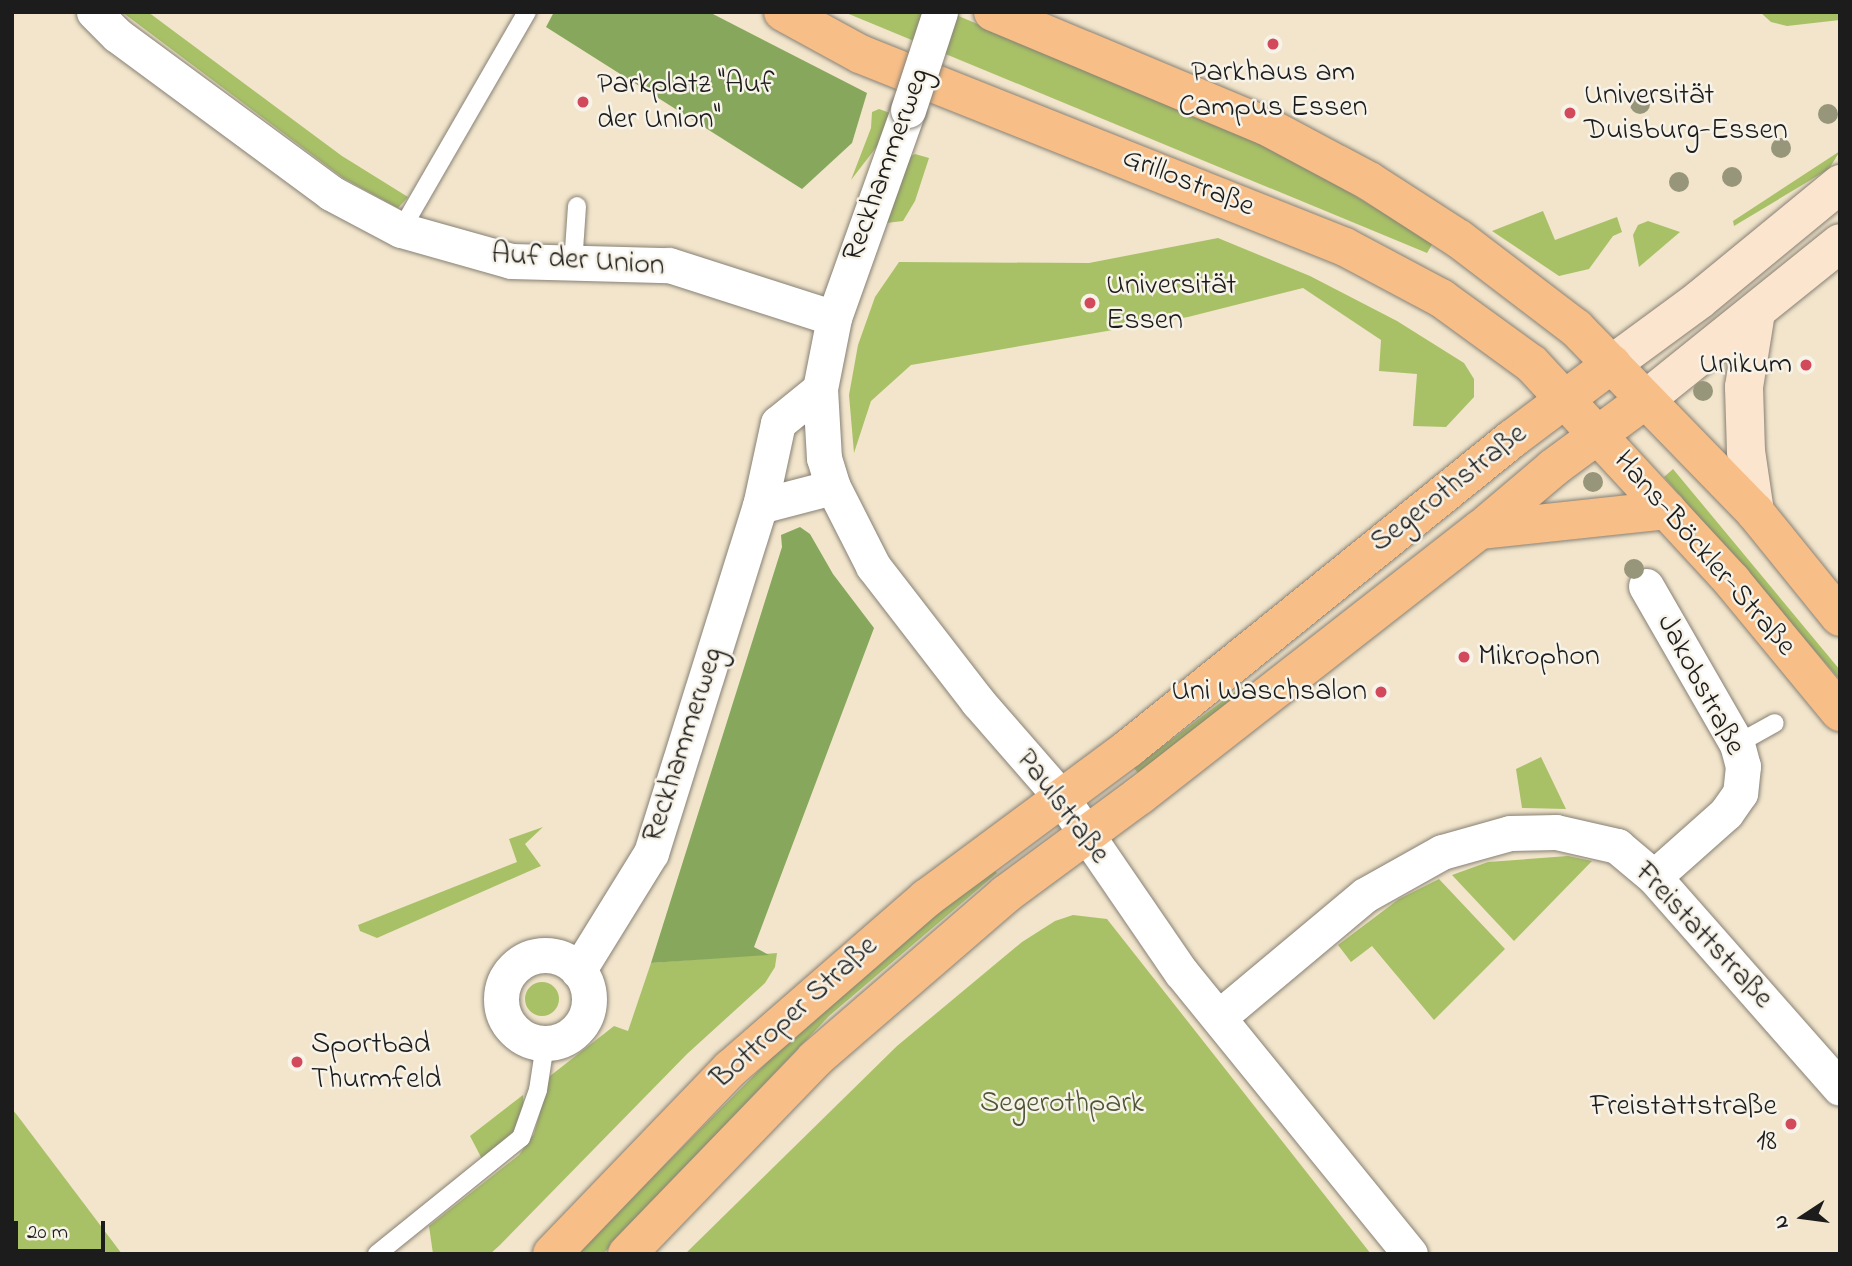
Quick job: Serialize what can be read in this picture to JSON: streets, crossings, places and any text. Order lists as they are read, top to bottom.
{
  "streets": {
    "main road": [
      "Grillostraße",
      "Segerothstraße",
      "Hans-Böckler-Straße",
      "Bottroper Straße"
    ],
    "street": [
      "Reckhammerweg",
      "Auf der Union",
      "Jakobstraße",
      "Paulstraße",
      "Freistattstraße"
    ]
  },
  "crossings": [
    ["Reckhammerweg", "Auf der Union"],
    ["Reckhammerweg", "Paulstraße"],
    ["Grillostraße", "Segerothstraße"],
    ["Grillostraße", "Hans-Böckler-Straße"],
    ["Auf der Union", "Paulstraße"],
    ["Segerothstraße", "Hans-Böckler-Straße"],
    ["Segerothstraße", "Paulstraße"],
    ["Segerothstraße", "Bottroper Straße"],
    ["Jakobstraße", "Freistattstraße"],
    ["Paulstraße", "Freistattstraße"],
    ["Paulstraße", "Bottroper Straße"]
  ],
  "parks": ["Segerothpark"],
  "places": [
    "Parkhaus am Campus Essen",
    "Parkplatz \"Auf der Union\"",
    "Universität Duisburg-Essen",
    "Universität Essen",
    "Unikum",
    "Mikrophon",
    "Uni Waschsalon",
    "Sportbad Thurmfeld",
    "Freistattstraße 18"
  ],
  "scale_bar": "20 m",
  "north": "left"
}
